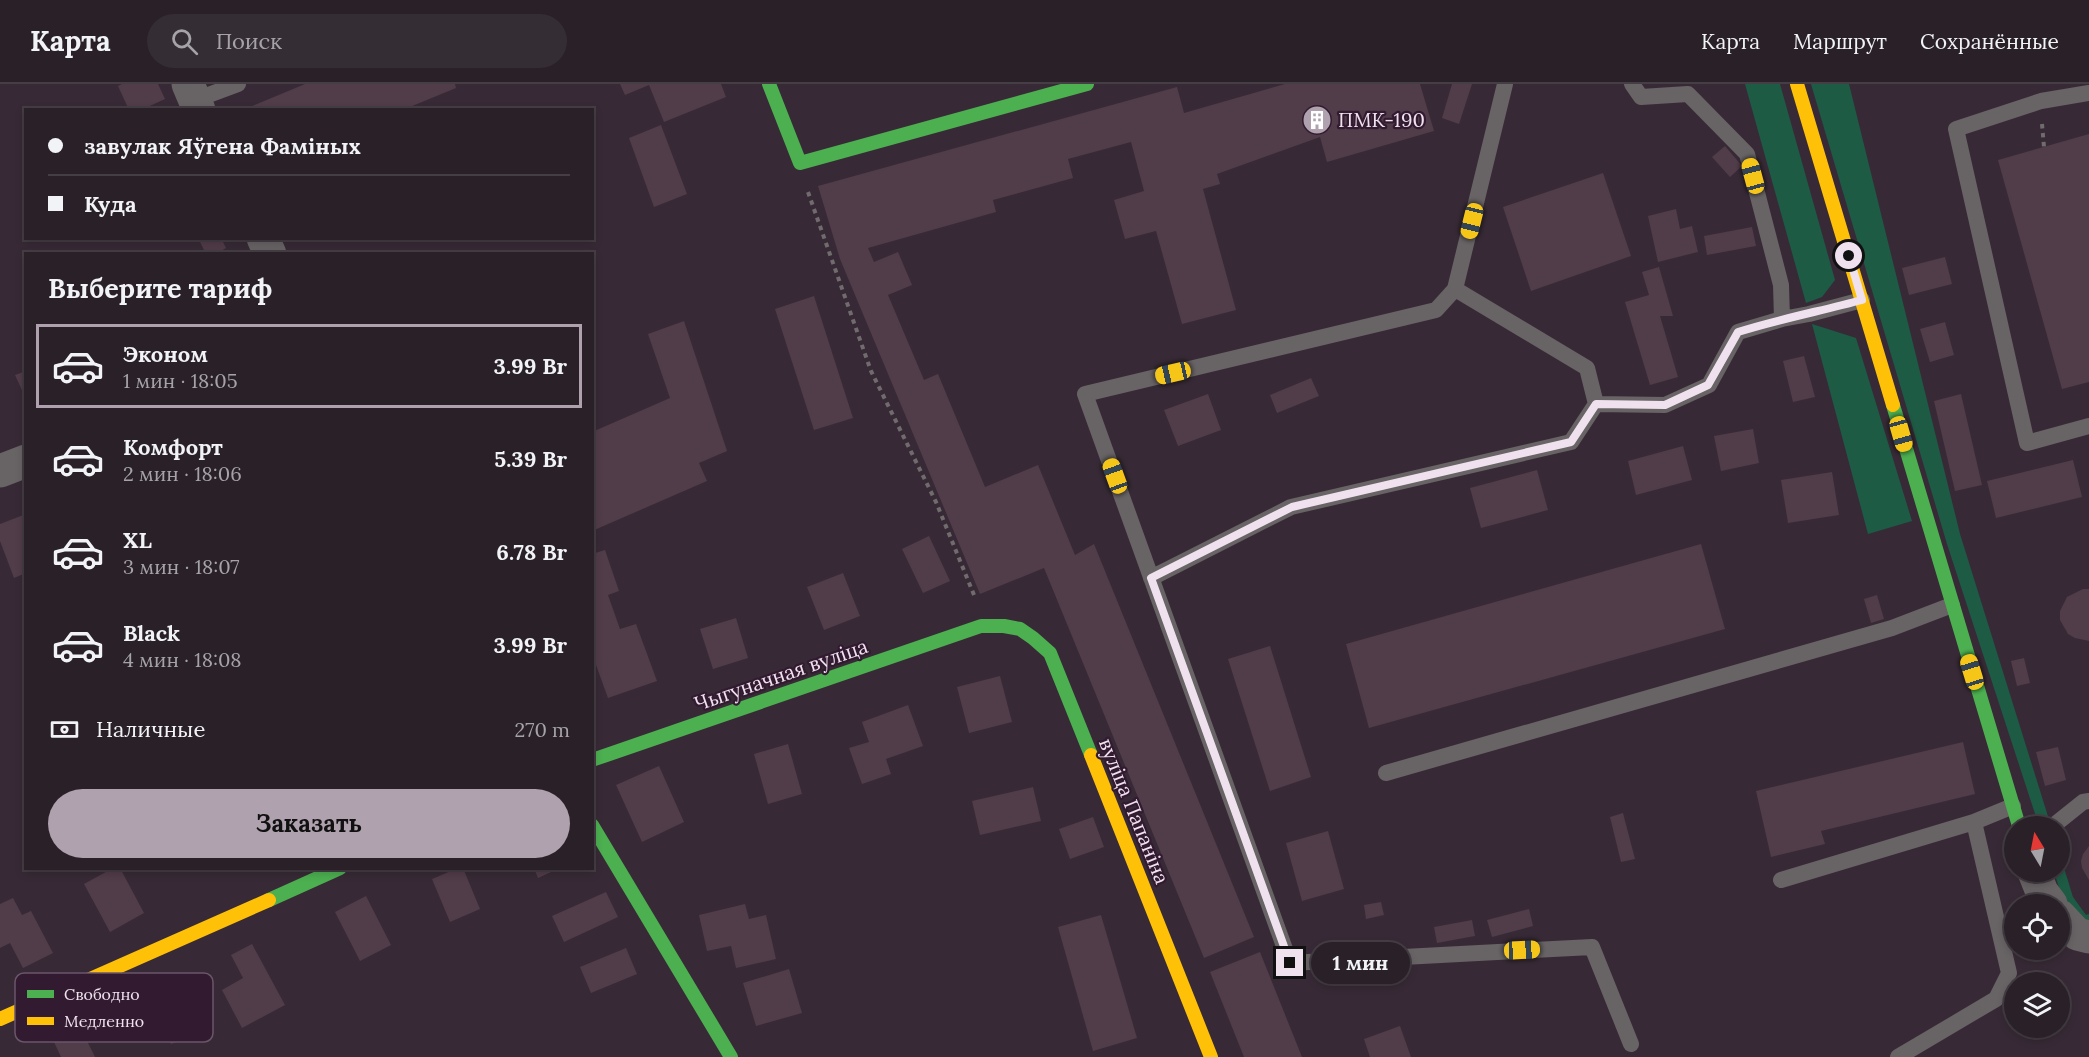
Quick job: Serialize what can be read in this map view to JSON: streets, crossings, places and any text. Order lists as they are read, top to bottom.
{
  "streets": {
    "street": ["Чыгуначная вуліца", "вуліца Папаніна"]
  },
  "crossings": [
    ["Чыгуначная вуліца", "вуліца Папаніна"]
  ],
  "places": {
    "building": ["ПМК-190"]
  },
  "legend": ["Свободно", "Медленно"],
  "north": "top",
  "page": {
    "header": "Карта",
    "search": "Поиск",
    "nav": ["Карта", "Маршрут", "Сохранённые"],
    "banner": ["завулак Яўгена Фаміных", "Куда"],
    "heading": "Выберите тариф",
    "list": [
      {
        "name": "Эконом",
        "note": "1 мин · 18:05",
        "value": "3.99 Br"
      },
      {
        "name": "Комфорт",
        "note": "2 мин · 18:06",
        "value": "5.39 Br"
      },
      {
        "name": "XL",
        "note": "3 мин · 18:07",
        "value": "6.78 Br"
      },
      {
        "name": "Black",
        "note": "4 мин · 18:08",
        "value": "3.99 Br"
      }
    ],
    "pay": ["Наличные", "270 m"],
    "buttons": "Заказать",
    "bubble": "1 мин"
  }
}
